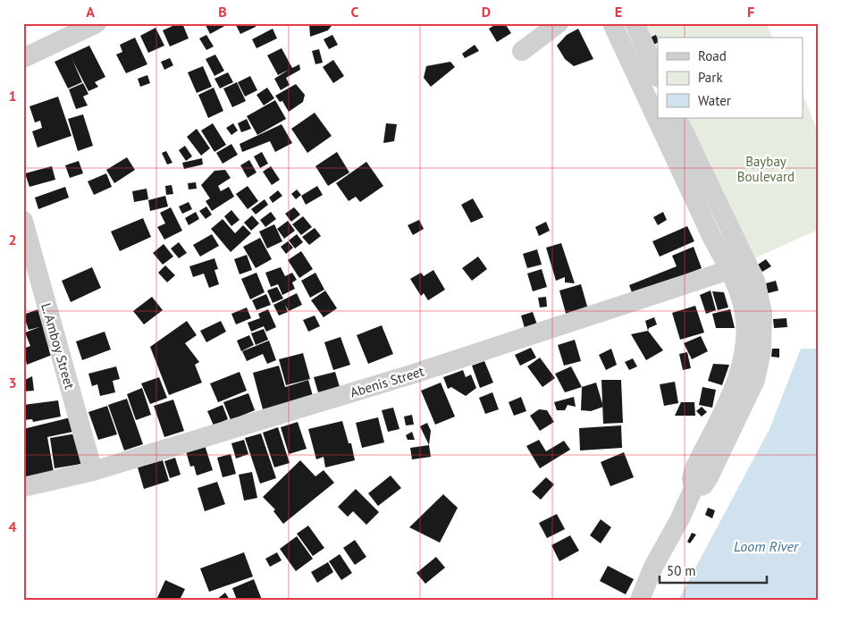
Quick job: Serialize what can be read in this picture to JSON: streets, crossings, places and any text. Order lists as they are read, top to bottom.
{
  "streets": {
    "street": ["L. Amboy Street", "Abenis Street"]
  },
  "crossings": [
    ["L. Amboy Street", "Abenis Street"]
  ],
  "water": ["Loom River"],
  "parks": ["Baybay Boulevard"],
  "legend": ["Road", "Park", "Water"],
  "scale_bar": "50 m",
  "grid": {
    "columns": [
      "A",
      "B",
      "C",
      "D",
      "E",
      "F"
    ],
    "rows": [
      "1",
      "2",
      "3",
      "4"
    ]
  }
}
